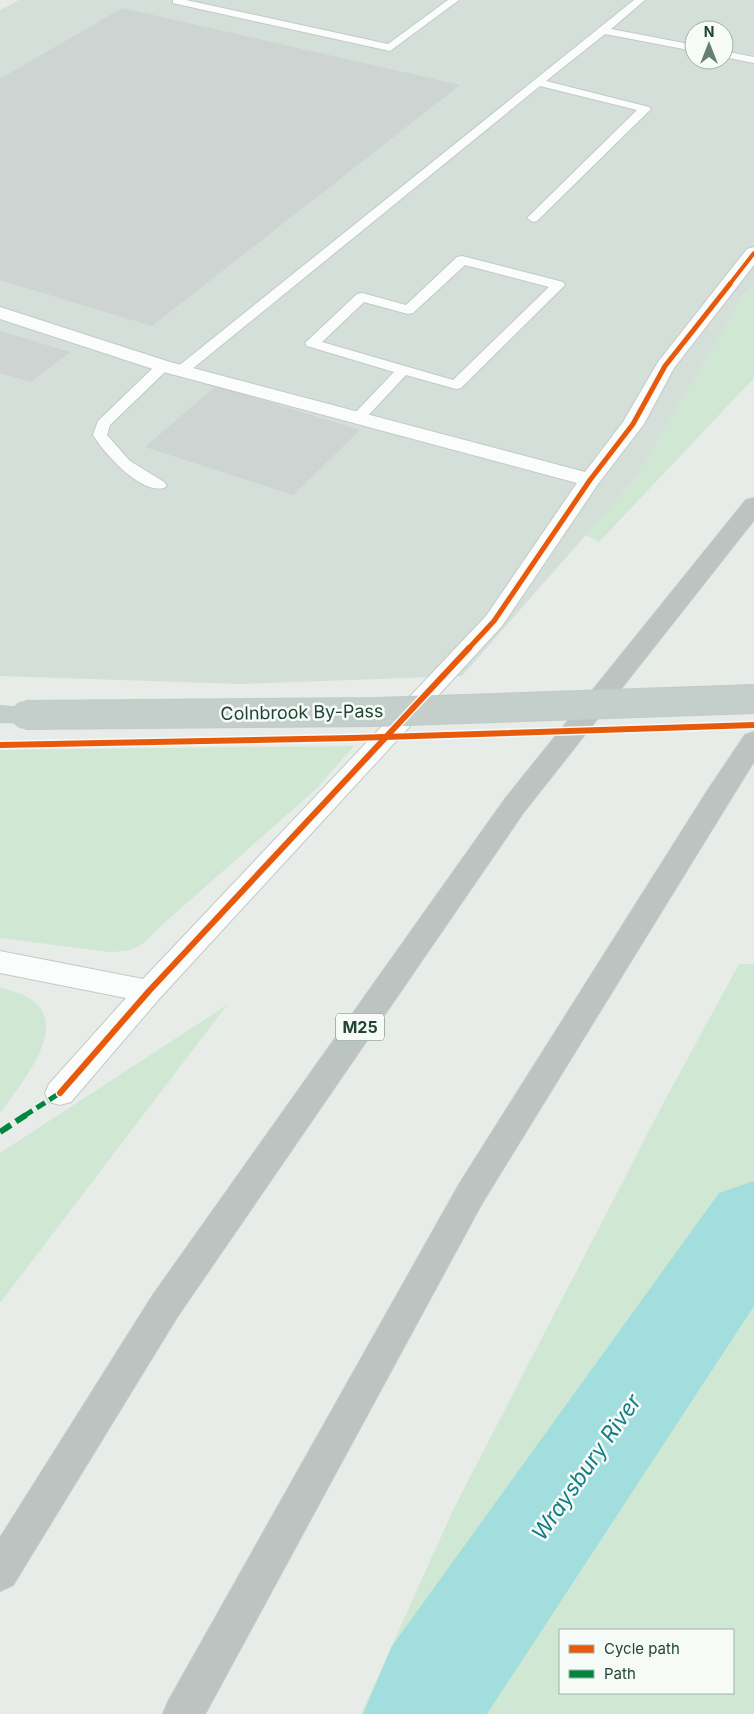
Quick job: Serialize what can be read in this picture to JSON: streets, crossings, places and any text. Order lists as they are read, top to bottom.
{
  "streets": {
    "highway": ["Colnbrook By-Pass", "M25"]
  },
  "water": ["Wraysbury River"],
  "legend": ["Cycle path", "Path"],
  "north": "top"
}
